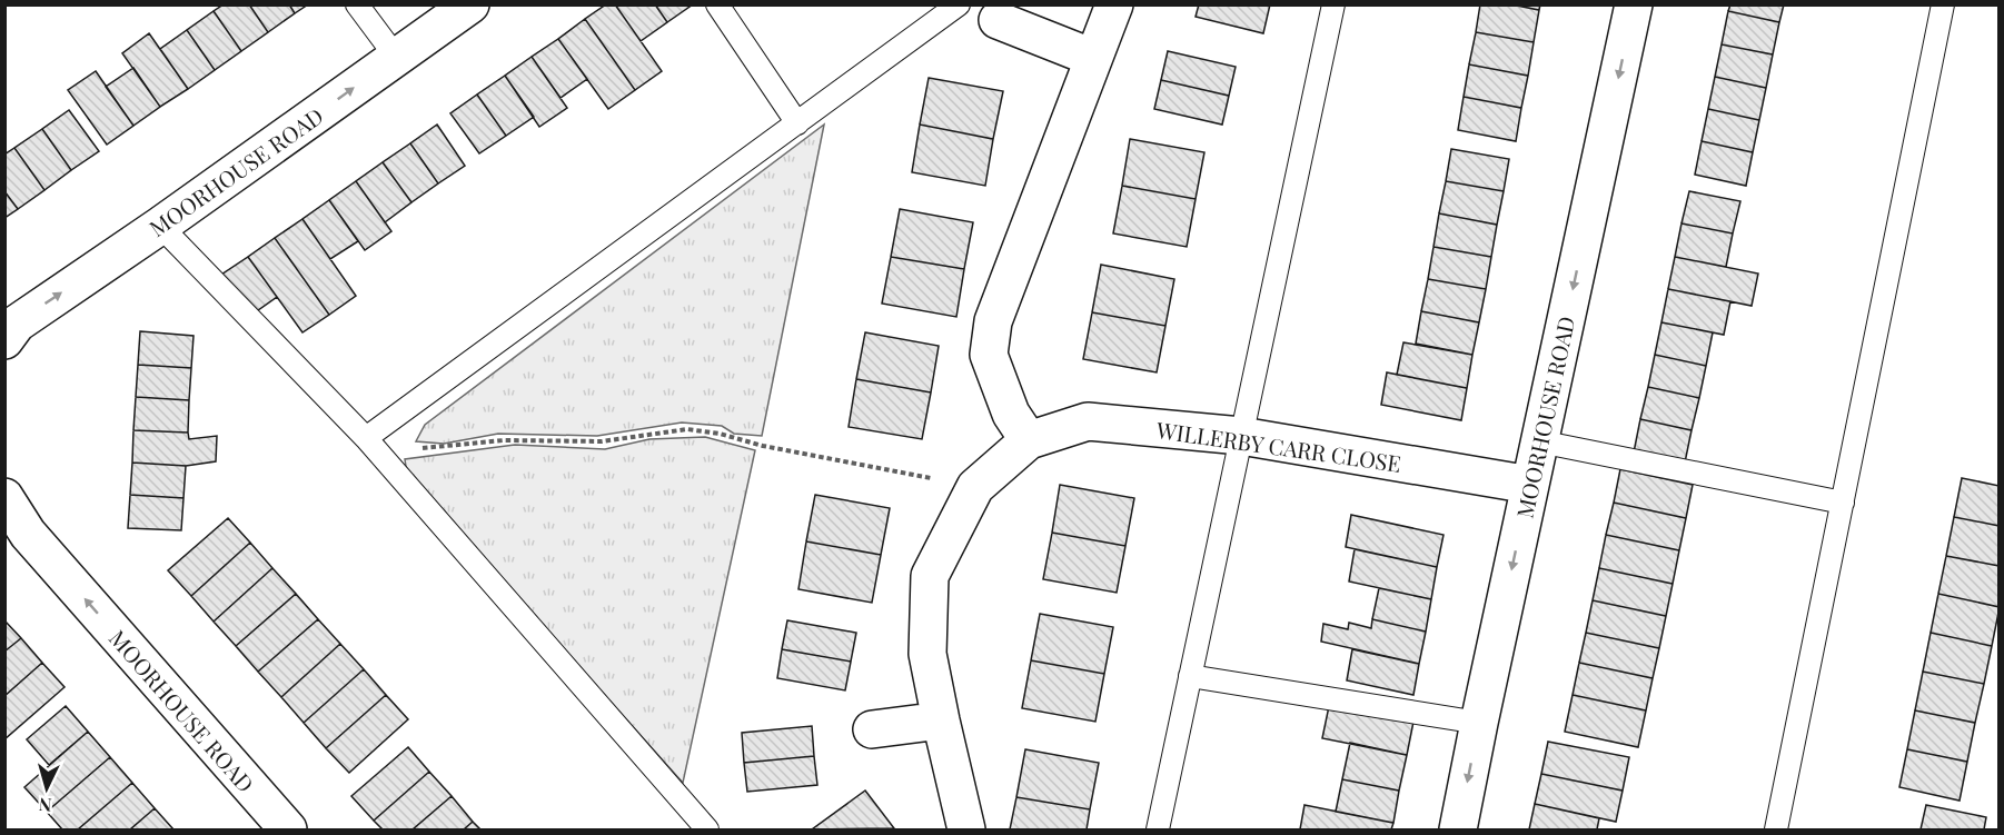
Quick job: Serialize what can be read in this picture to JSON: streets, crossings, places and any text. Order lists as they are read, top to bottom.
{
  "streets": {
    "street": ["MOORHOUSE ROAD", "WILLERBY CARR CLOSE"]
  },
  "crossings": [
    ["MOORHOUSE ROAD", "WILLERBY CARR CLOSE"]
  ],
  "north": "bottom"
}
